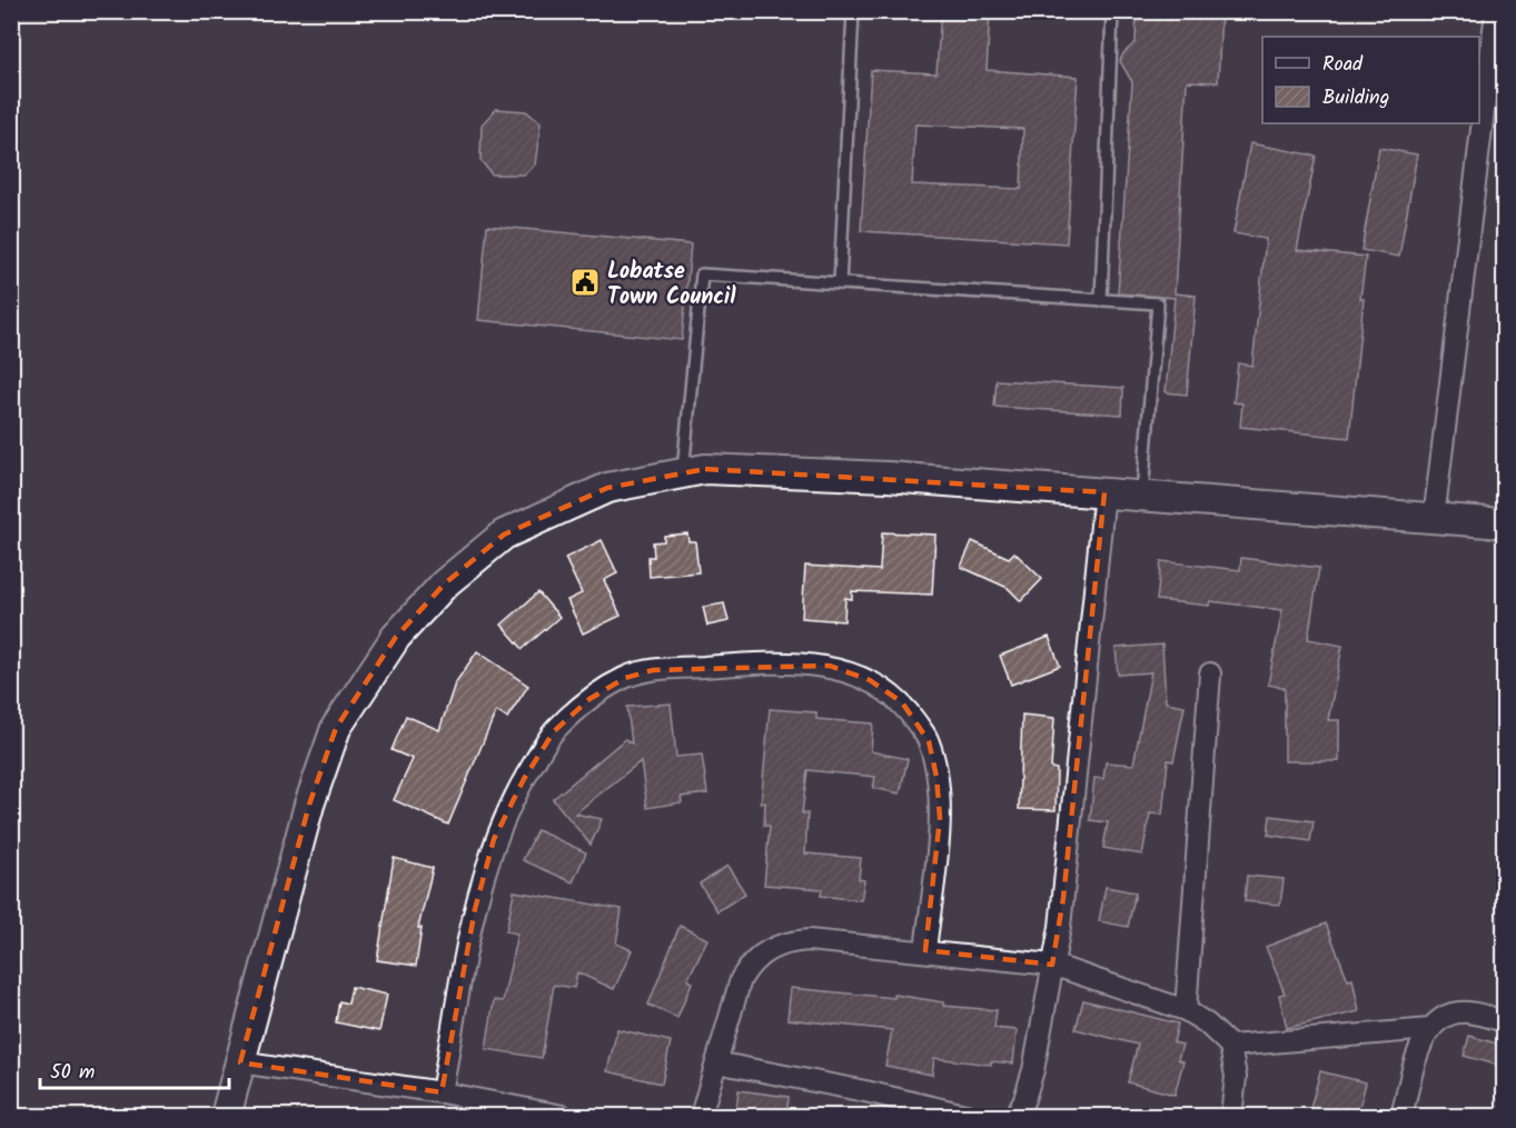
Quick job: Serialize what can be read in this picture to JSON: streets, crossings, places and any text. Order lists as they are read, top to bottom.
{
  "places": {
    "public building": ["Lobatse Town Council"]
  },
  "legend": ["Road", "Building"],
  "scale_bar": "50 m"
}
